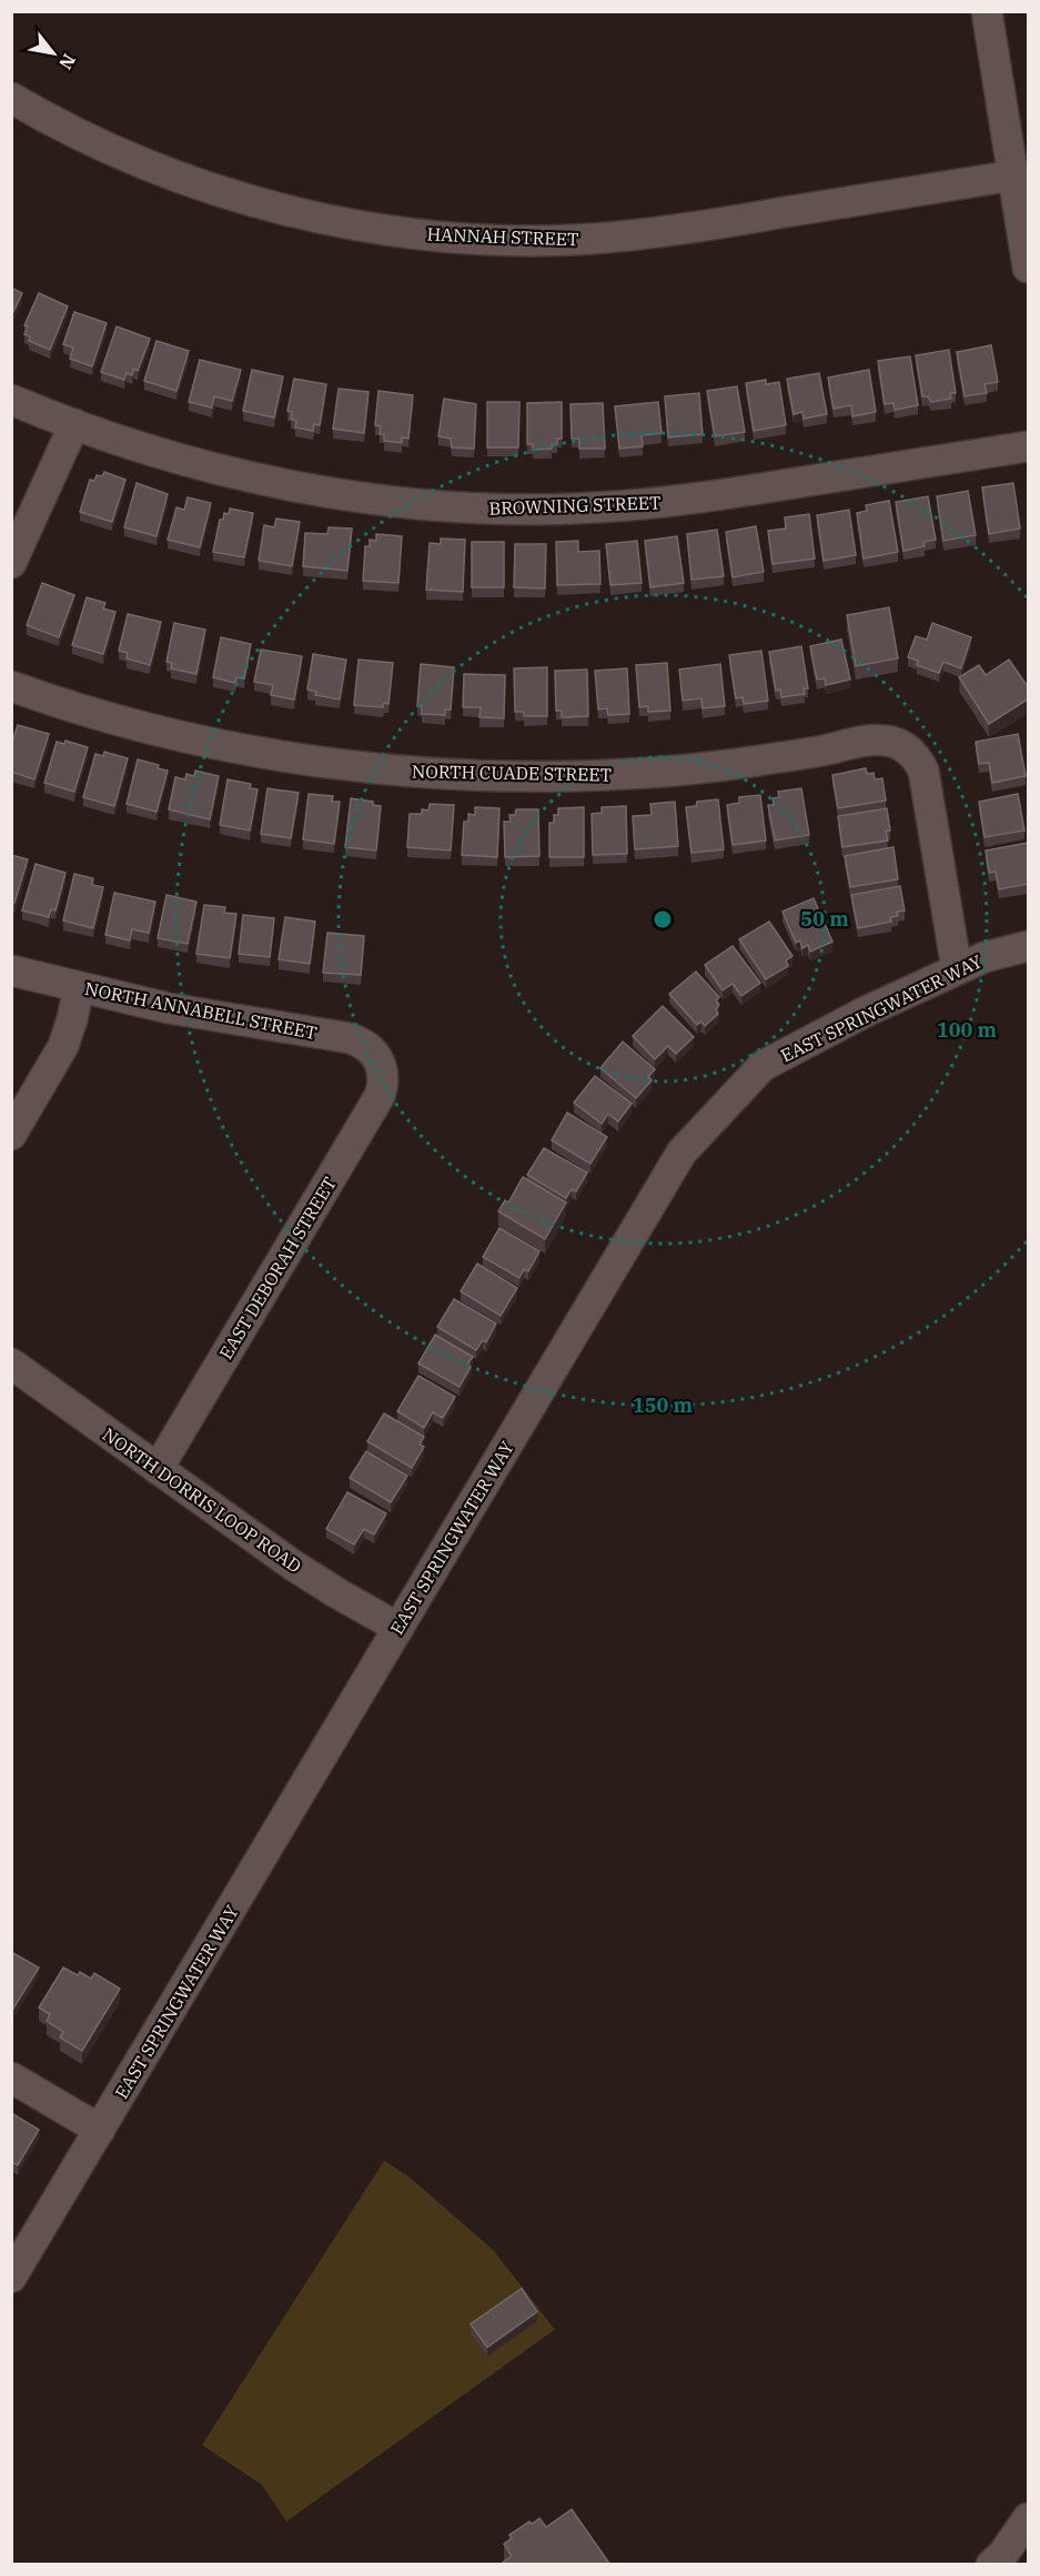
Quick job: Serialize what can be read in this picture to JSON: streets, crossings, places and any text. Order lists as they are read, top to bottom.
{
  "streets": {
    "street": [
      "HANNAH STREET",
      "BROWNING STREET",
      "NORTH CUADE STREET",
      "EAST SPRINGWATER WAY",
      "NORTH ANNABELL STREET",
      "EAST DEBORAH STREET",
      "NORTH DORRIS LOOP ROAD"
    ]
  },
  "crossings": [
    ["NORTH CUADE STREET", "EAST SPRINGWATER WAY"],
    ["EAST SPRINGWATER WAY", "NORTH DORRIS LOOP ROAD"],
    ["NORTH ANNABELL STREET", "EAST DEBORAH STREET"],
    ["EAST DEBORAH STREET", "NORTH DORRIS LOOP ROAD"]
  ],
  "north": "bottom right",
  "rings": ["50 m", "100 m", "150 m"]
}
